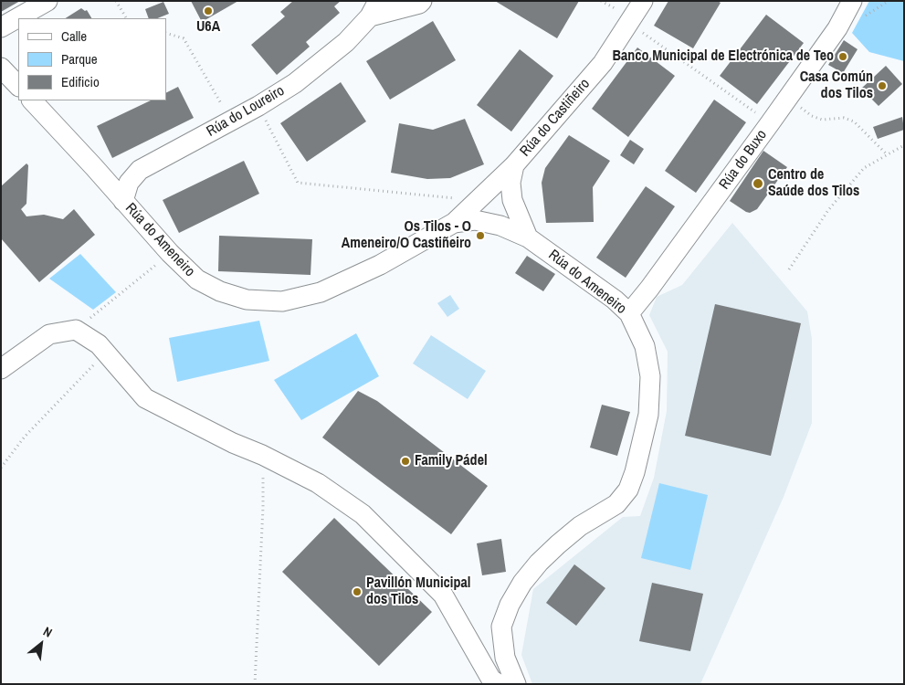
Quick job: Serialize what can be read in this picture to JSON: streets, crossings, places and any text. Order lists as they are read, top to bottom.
{
  "streets": {
    "street": [
      "Rúa do Loureiro",
      "Rúa do Castiñeiro",
      "Rúa do Buxo",
      "Rúa do Ameneiro"
    ]
  },
  "crossings": [
    ["Rúa do Loureiro", "Rúa do Ameneiro"],
    ["Rúa do Castiñeiro", "Rúa do Ameneiro"],
    ["Rúa do Buxo", "Rúa do Ameneiro"]
  ],
  "places": [
    "U6A",
    "Banco Municipal de Electrónica de Teo",
    "Casa Común dos Tilos",
    "Centro de Saúde dos Tilos",
    "Os Tilos - O Ameneiro/O Castiñeiro",
    "Family Pádel",
    "Pavillón Municipal dos Tilos"
  ],
  "legend": ["Calle", "Parque", "Edificio"],
  "north": "top right"
}
